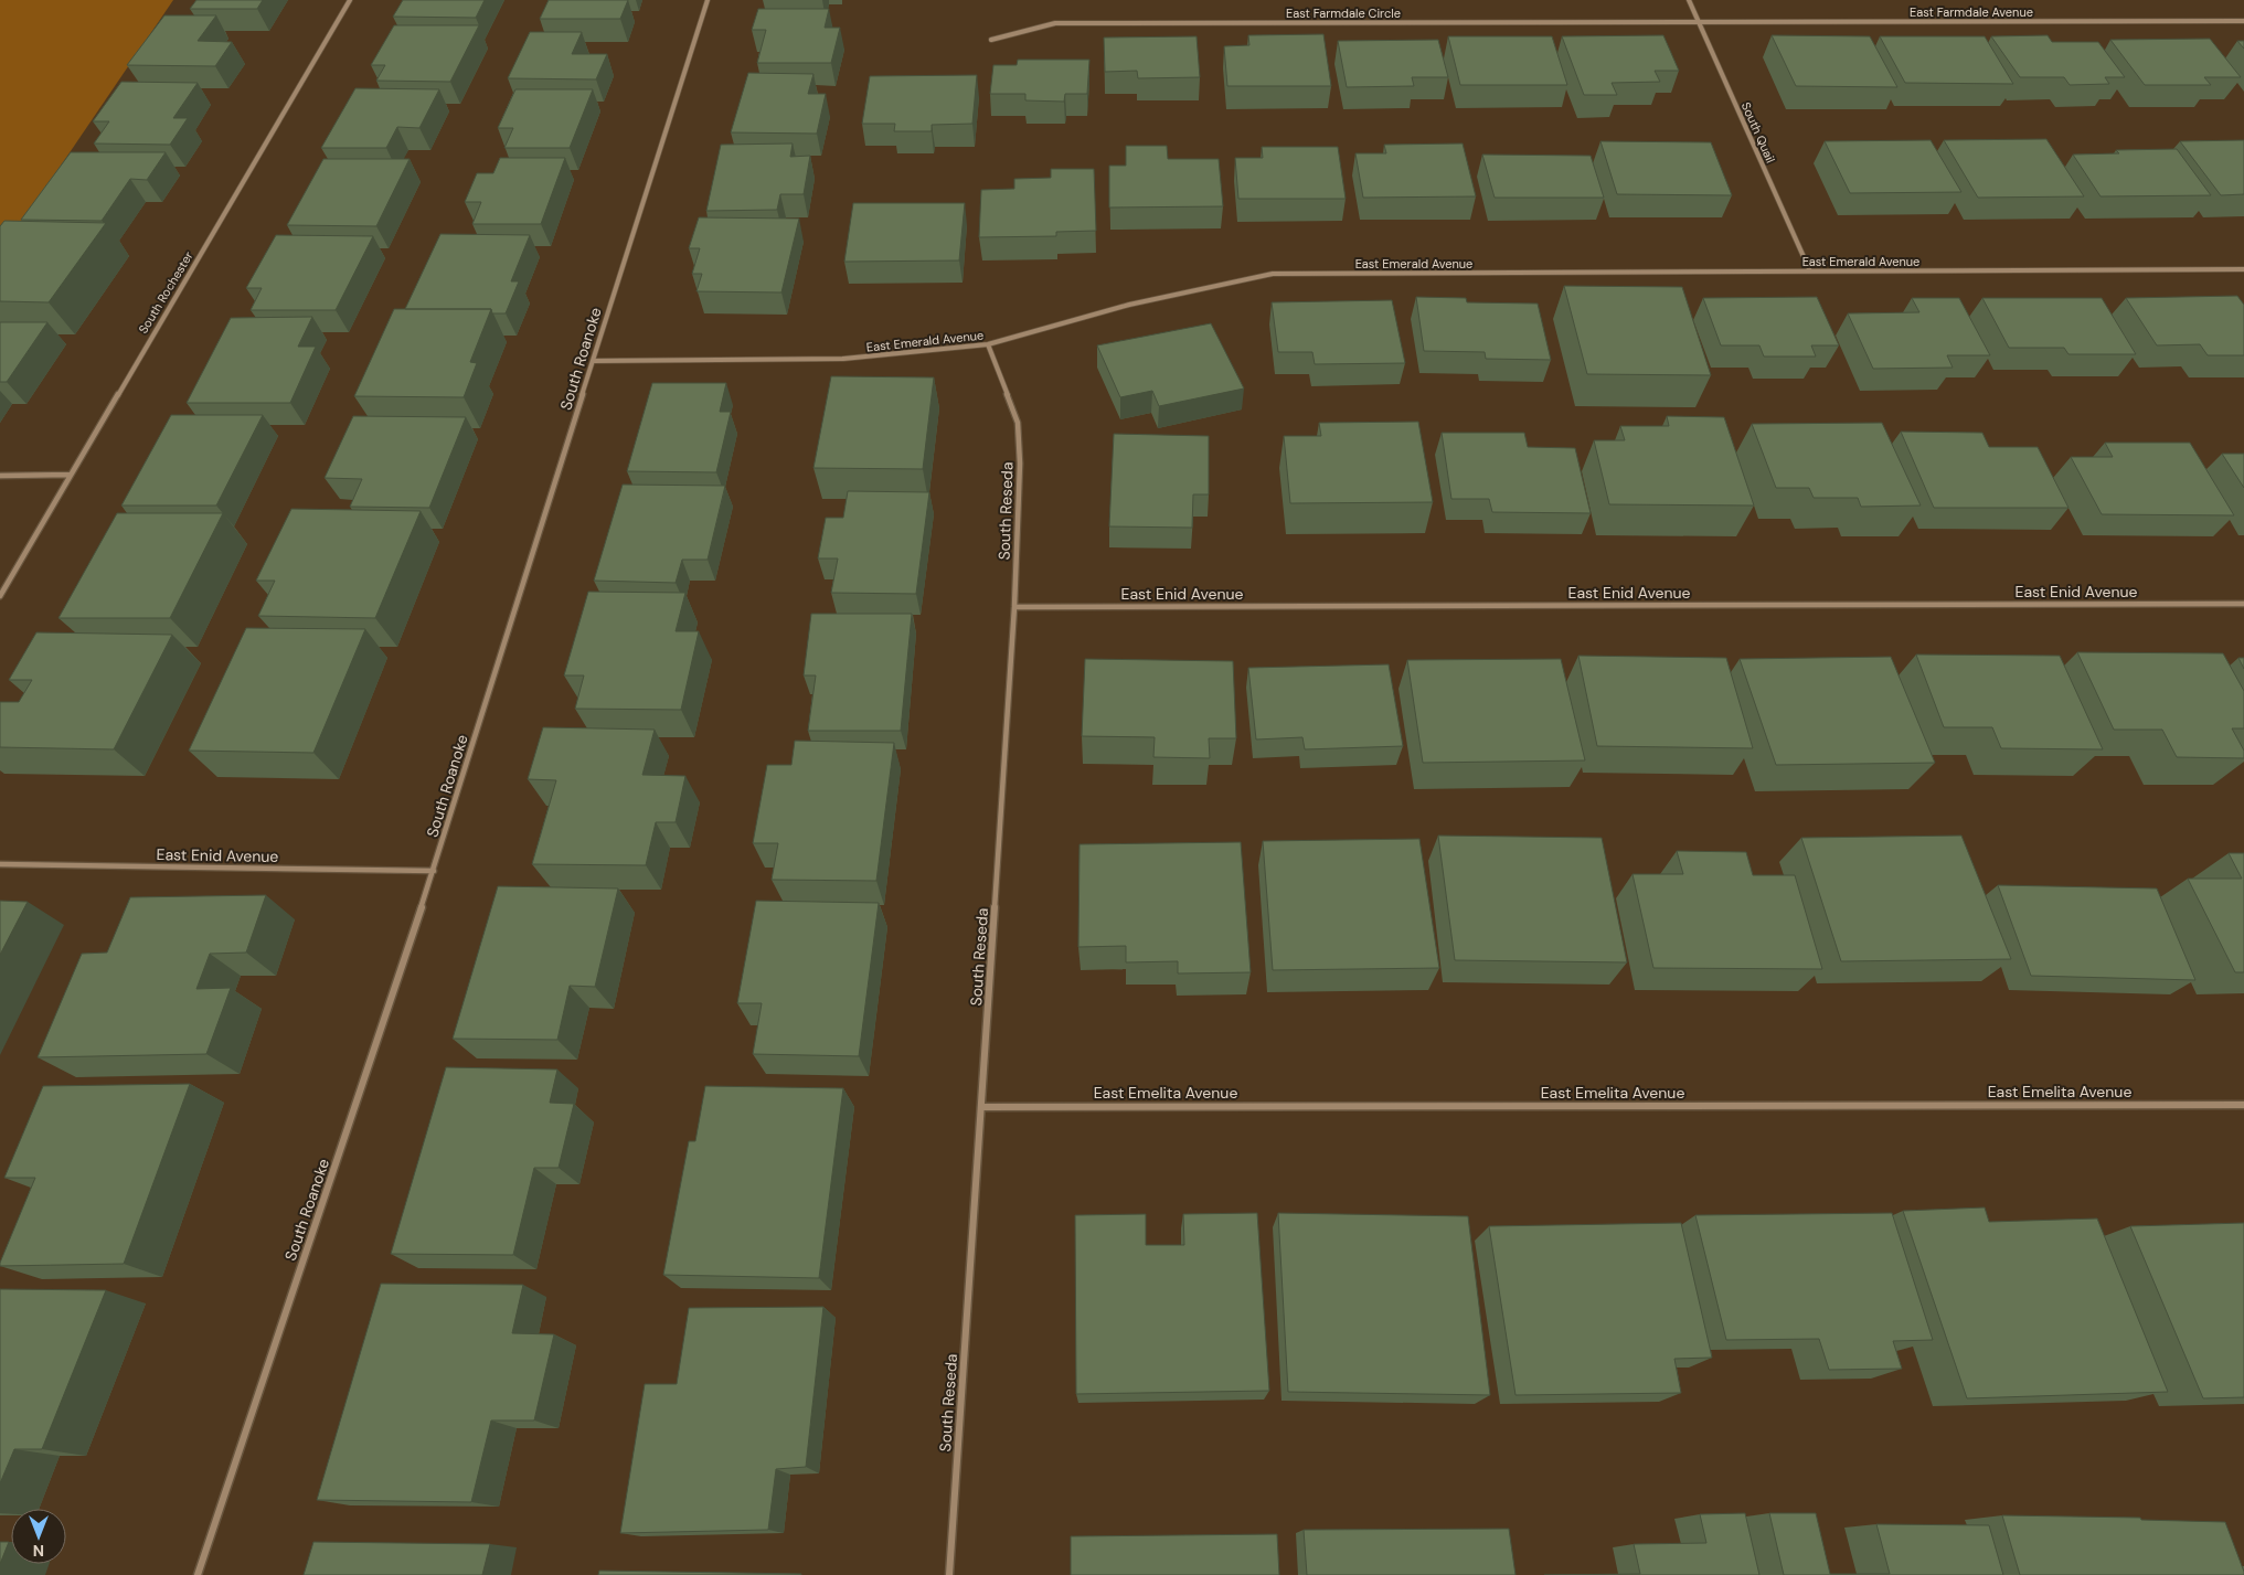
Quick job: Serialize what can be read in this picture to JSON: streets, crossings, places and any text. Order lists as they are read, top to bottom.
{
  "streets": {
    "street": [
      "East Farmdale Avenue",
      "East Farmdale Circle",
      "South Quail",
      "East Emerald Avenue",
      "South Rochester",
      "South Roanoke",
      "South Reseda",
      "East Enid Avenue",
      "East Emelita Avenue"
    ]
  },
  "crossings": [
    ["East Farmdale Avenue", "East Farmdale Circle"],
    ["East Farmdale Avenue", "South Quail"],
    ["East Farmdale Circle", "South Quail"],
    ["South Quail", "East Emerald Avenue"],
    ["East Emerald Avenue", "South Roanoke"],
    ["East Emerald Avenue", "South Reseda"],
    ["South Roanoke", "East Enid Avenue"],
    ["South Reseda", "East Enid Avenue"],
    ["South Reseda", "East Emelita Avenue"]
  ],
  "north": "bottom"
}
